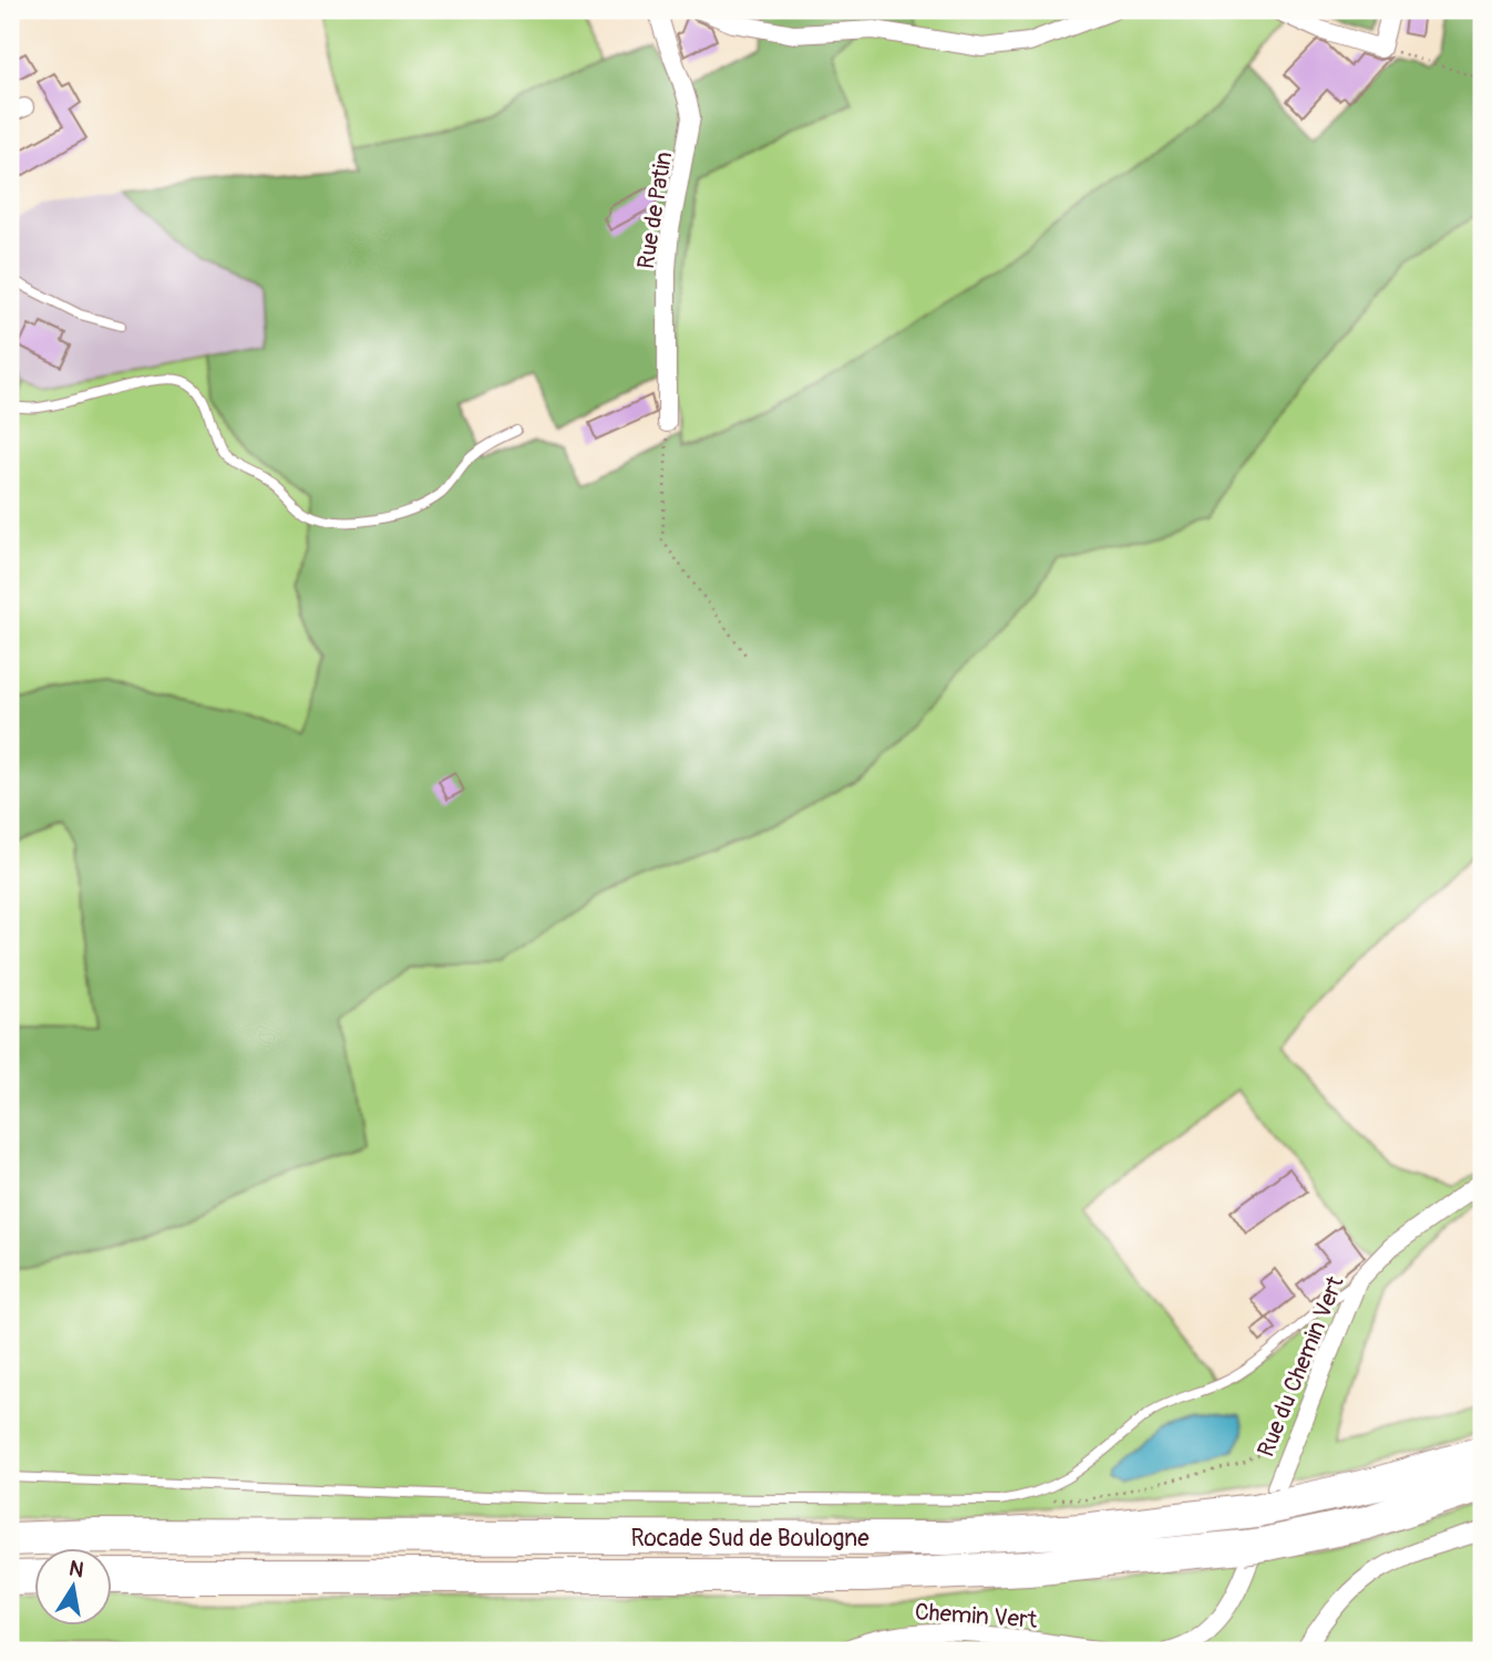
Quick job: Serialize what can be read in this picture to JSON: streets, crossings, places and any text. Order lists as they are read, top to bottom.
{
  "streets": {
    "highway": ["Rocade Sud de Boulogne"],
    "street": ["Rue de Patin", "Rue du Chemin Vert", "Chemin Vert"]
  },
  "crossings": [
    ["Rue du Chemin Vert", "Rocade Sud de Boulogne"]
  ],
  "north": "top"
}
